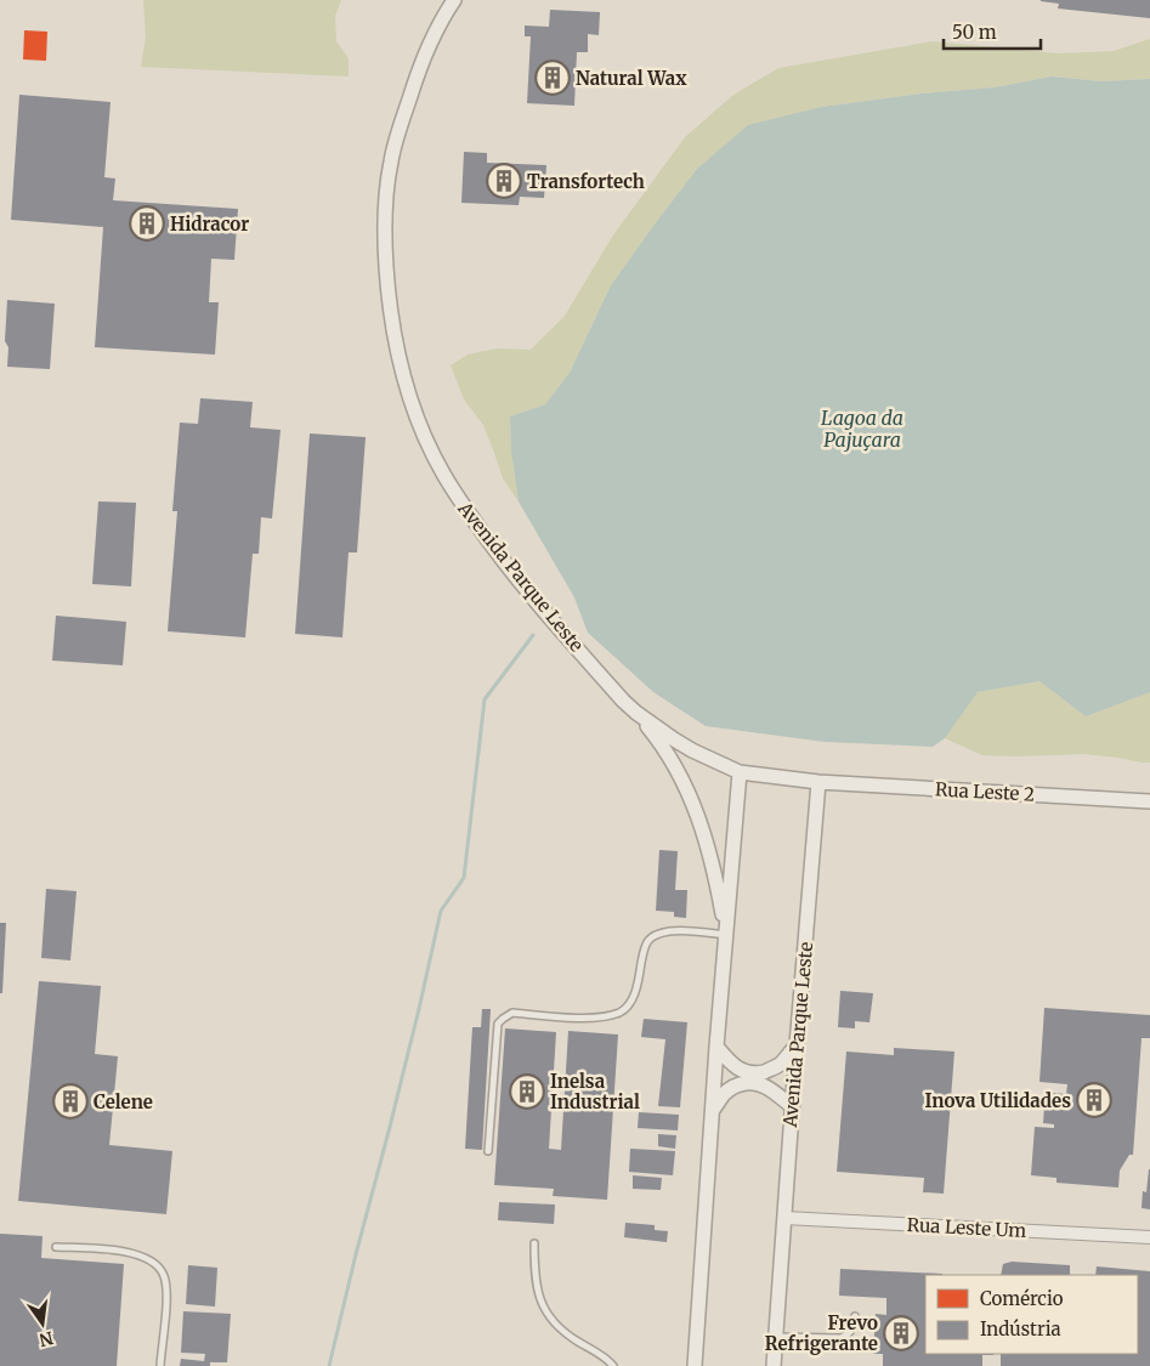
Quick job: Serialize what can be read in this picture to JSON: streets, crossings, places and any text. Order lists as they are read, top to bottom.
{
  "streets": {
    "street": ["Avenida Parque Leste", "Rua Leste 2", "Rua Leste Um"]
  },
  "crossings": [
    ["Avenida Parque Leste", "Rua Leste 2"],
    ["Avenida Parque Leste", "Rua Leste Um"]
  ],
  "water": ["Lagoa da Pajuçara"],
  "places": {
    "building": [
      "Natural Wax",
      "Transfortech",
      "Hidracor",
      "Inelsa Industrial",
      "Inova Utilidades",
      "Celene",
      "Frevo Refrigerante"
    ]
  },
  "legend": ["Comércio", "Indústria"],
  "scale_bar": "50 m",
  "north": "bottom"
}
